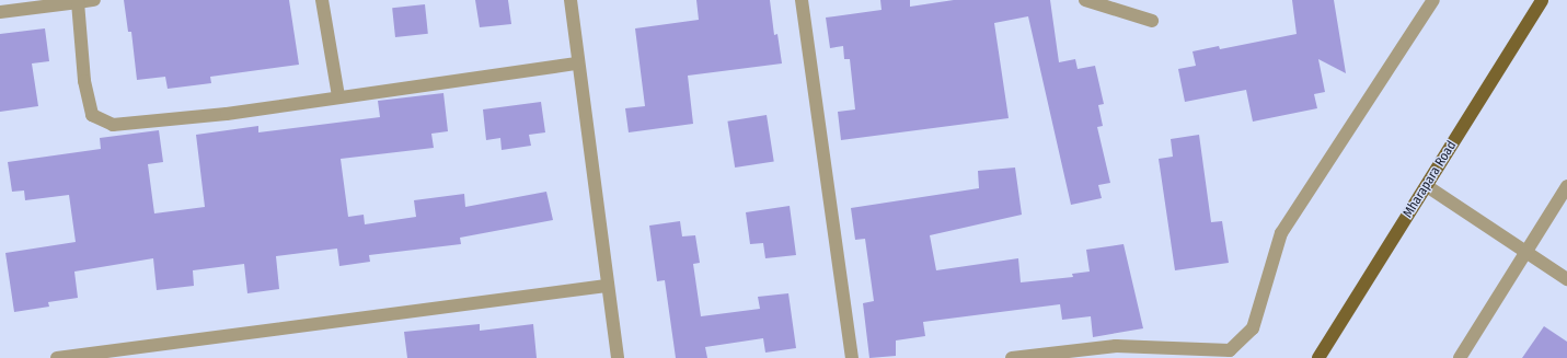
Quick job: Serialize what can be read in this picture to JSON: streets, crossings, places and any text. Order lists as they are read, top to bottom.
{
  "streets": {
    "main road": ["Mharapara Road"]
  }
}
